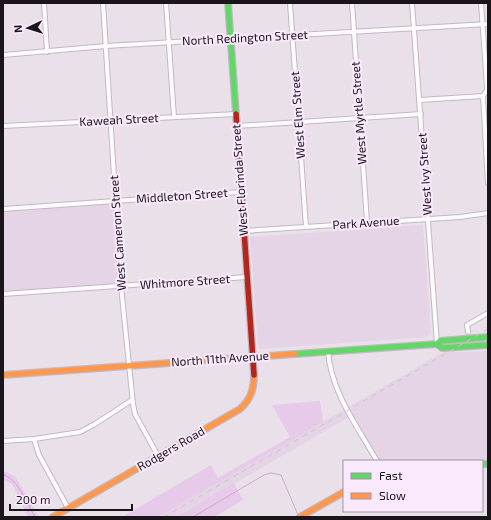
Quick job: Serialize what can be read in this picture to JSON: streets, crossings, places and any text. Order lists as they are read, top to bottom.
{
  "streets": {
    "street": [
      "North Redington Street",
      "West Myrtle Street",
      "West Elm Street",
      "Kaweah Street",
      "West Ivy Street",
      "West Florinda Street",
      "Middleton Street",
      "Park Avenue",
      "West Cameron Street",
      "Whitmore Street",
      "North 11th Avenue",
      "Rodgers Road"
    ]
  },
  "crossings": [
    ["North Redington Street", "West Myrtle Street"],
    ["North Redington Street", "West Elm Street"],
    ["North Redington Street", "West Ivy Street"],
    ["North Redington Street", "West Florinda Street"],
    ["North Redington Street", "West Cameron Street"],
    ["West Myrtle Street", "Park Avenue"],
    ["West Elm Street", "Park Avenue"],
    ["Kaweah Street", "West Florinda Street"],
    ["Kaweah Street", "West Cameron Street"],
    ["West Ivy Street", "Park Avenue"],
    ["West Ivy Street", "North 11th Avenue"],
    ["West Florinda Street", "Middleton Street"],
    ["West Florinda Street", "Park Avenue"],
    ["West Florinda Street", "Whitmore Street"],
    ["West Florinda Street", "North 11th Avenue"],
    ["West Florinda Street", "Rodgers Road"],
    ["Middleton Street", "West Cameron Street"],
    ["West Cameron Street", "Whitmore Street"],
    ["West Cameron Street", "North 11th Avenue"],
    ["West Cameron Street", "Rodgers Road"],
    ["North 11th Avenue", "Rodgers Road"]
  ],
  "legend": ["Fast", "Slow"],
  "scale_bar": "200 m",
  "north": "left"
}
